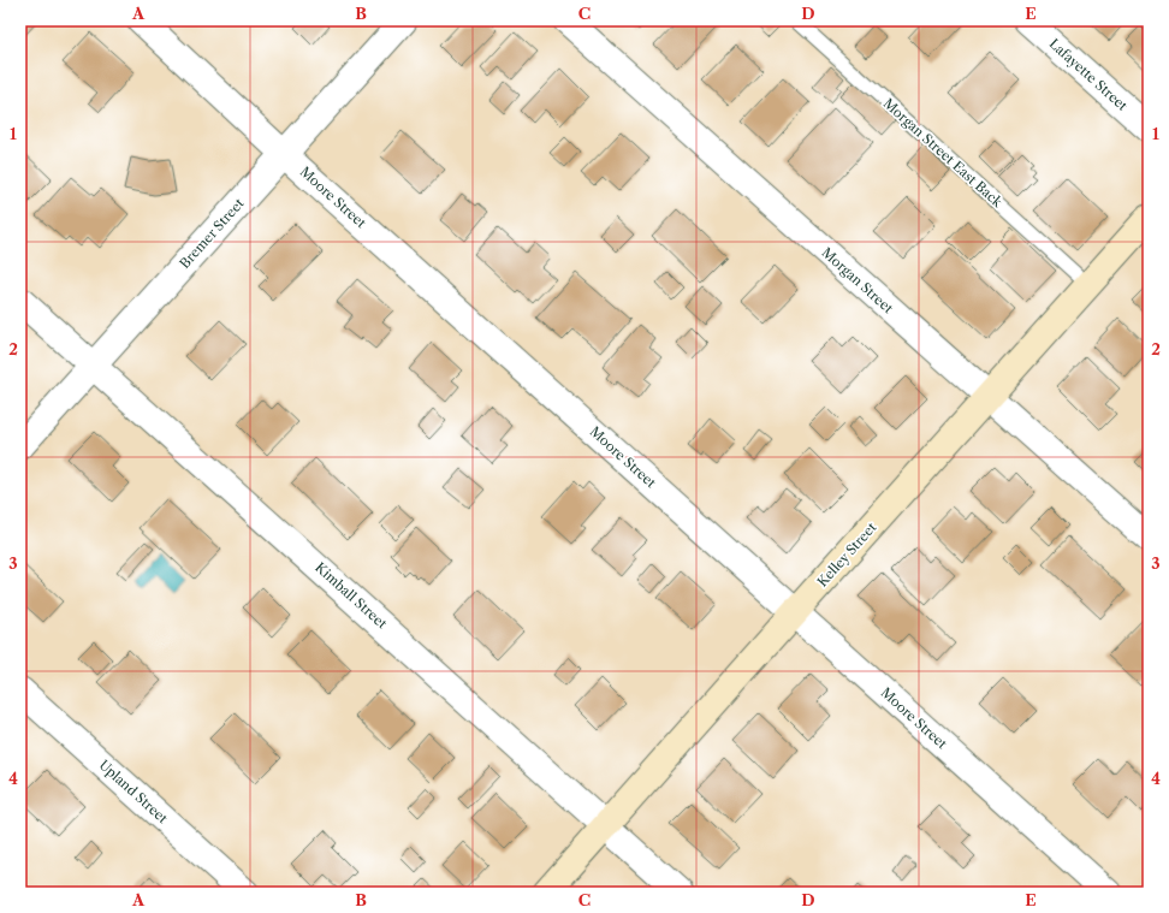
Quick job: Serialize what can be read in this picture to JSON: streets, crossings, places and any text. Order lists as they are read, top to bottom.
{
  "streets": {
    "street": [
      "Lafayette Street",
      "Moore Street",
      "Bremer Street",
      "Morgan Street",
      "Kelley Street",
      "Kimball Street",
      "Upland Street"
    ],
    "lane": ["Morgan Street East Back"]
  },
  "crossings": [
    ["Morgan Street East Back", "Kelley Street"],
    ["Moore Street", "Bremer Street"],
    ["Moore Street", "Kelley Street"],
    ["Bremer Street", "Kimball Street"],
    ["Morgan Street", "Kelley Street"],
    ["Kelley Street", "Kimball Street"]
  ],
  "grid": {
    "columns": [
      "A",
      "B",
      "C",
      "D",
      "E"
    ],
    "rows": [
      "1",
      "2",
      "3",
      "4"
    ]
  }
}
